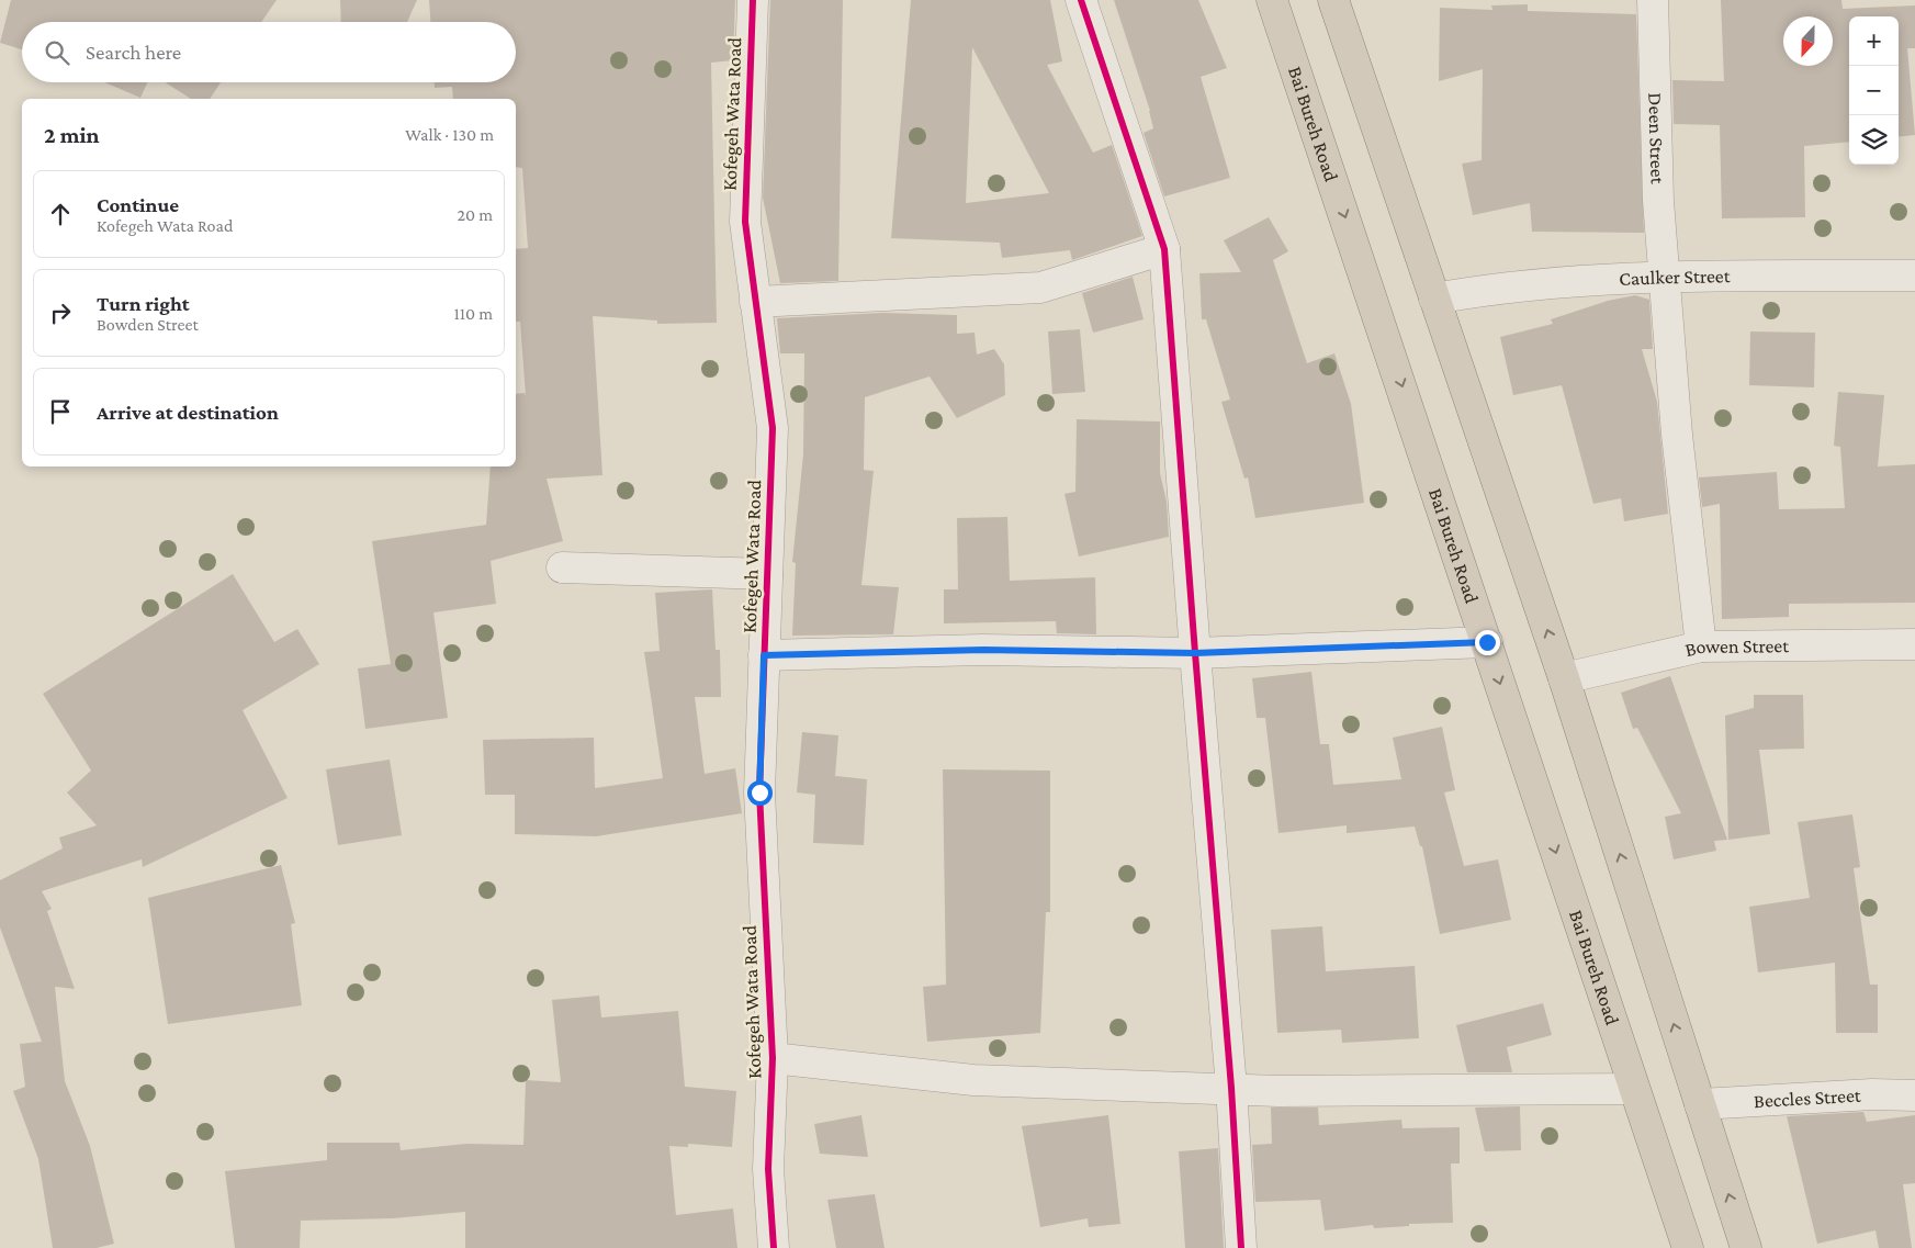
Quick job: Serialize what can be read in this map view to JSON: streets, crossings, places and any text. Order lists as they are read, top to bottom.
{
  "streets": {
    "highway": ["Bai Bureh Road"],
    "street": [
      "Kofegeh Wata Road",
      "Deen Street",
      "Caulker Street",
      "Bowen Street",
      "Beccles Street"
    ]
  },
  "crossings": [
    ["Deen Street", "Caulker Street"],
    ["Deen Street", "Bowen Street"]
  ],
  "north": "bottom",
  "page": {
    "map_buttons": ["+", "−"],
    "search": "Search here",
    "heading": ["2 min", "Walk · 130 m"],
    "list": [
      ["Continue", "Kofegeh Wata Road", "20 m"],
      ["Turn right", "Bowden Street", "110 m"],
      "Arrive at destination"
    ]
  }
}
